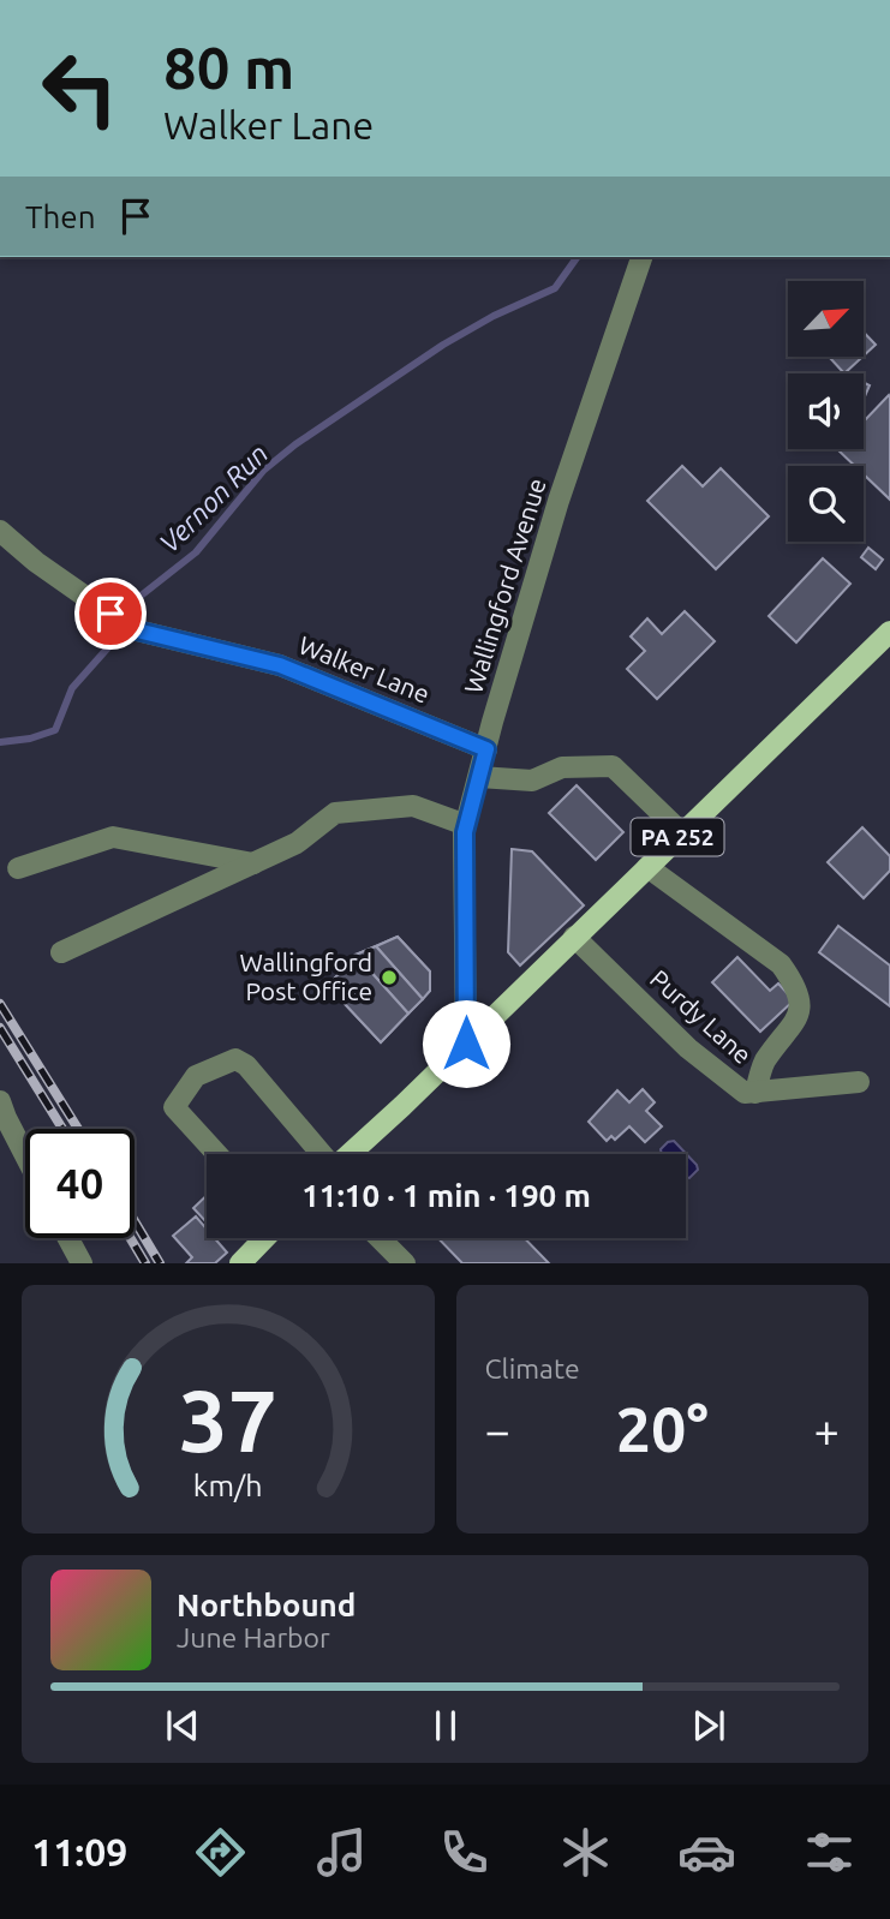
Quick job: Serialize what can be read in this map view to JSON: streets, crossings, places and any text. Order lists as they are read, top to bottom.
{
  "streets": {
    "main road": ["PA 252"],
    "street": ["Wallingford Avenue", "Walker Lane", "Purdy Lane"]
  },
  "crossings": [
    ["Wallingford Avenue", "Walker Lane"],
    ["Wallingford Avenue", "PA 252"],
    ["PA 252", "Purdy Lane"]
  ],
  "water": ["Vernon Run"],
  "places": ["Wallingford Post Office"],
  "north": "top right",
  "page": {
    "turn": ["80 m", "Walker Lane"],
    "then": "Then",
    "limit": "40",
    "trip": "11:10 · 1 min · 190 m",
    "tile": "Climate",
    "heat": ["−", "20°", "+"],
    "song": ["Northbound", "June Harbor"],
    "tabs": "11:09",
    "gauge": ["37", "km/h"]
  }
}
